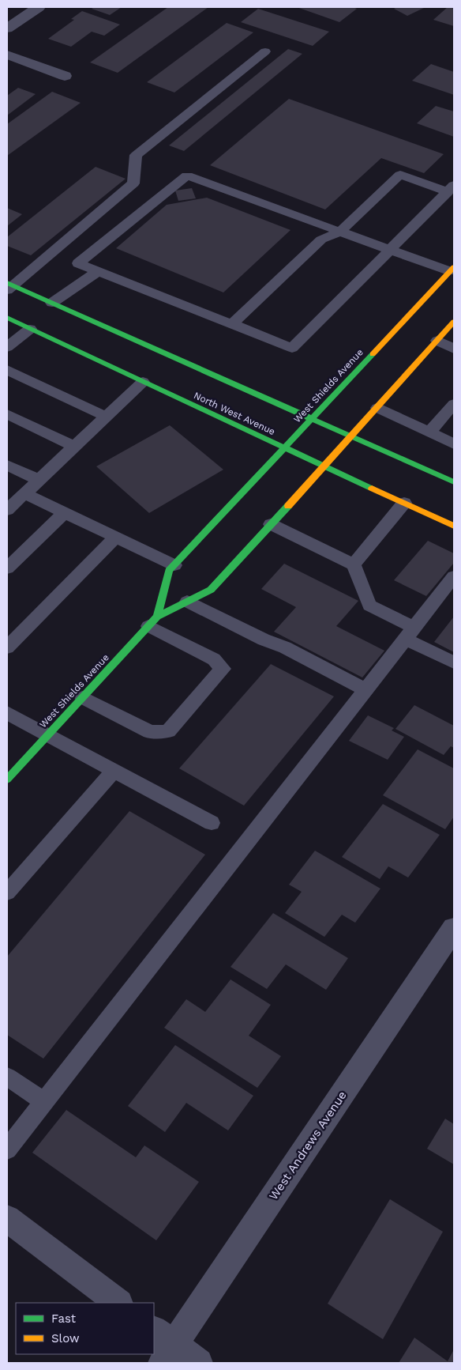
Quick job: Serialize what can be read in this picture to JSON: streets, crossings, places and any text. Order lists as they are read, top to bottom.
{
  "streets": {
    "main road": ["West Shields Avenue", "North West Avenue"],
    "street": ["West Andrews Avenue"]
  },
  "crossings": [
    ["West Shields Avenue", "North West Avenue"]
  ],
  "legend": ["Fast", "Slow"]
}
